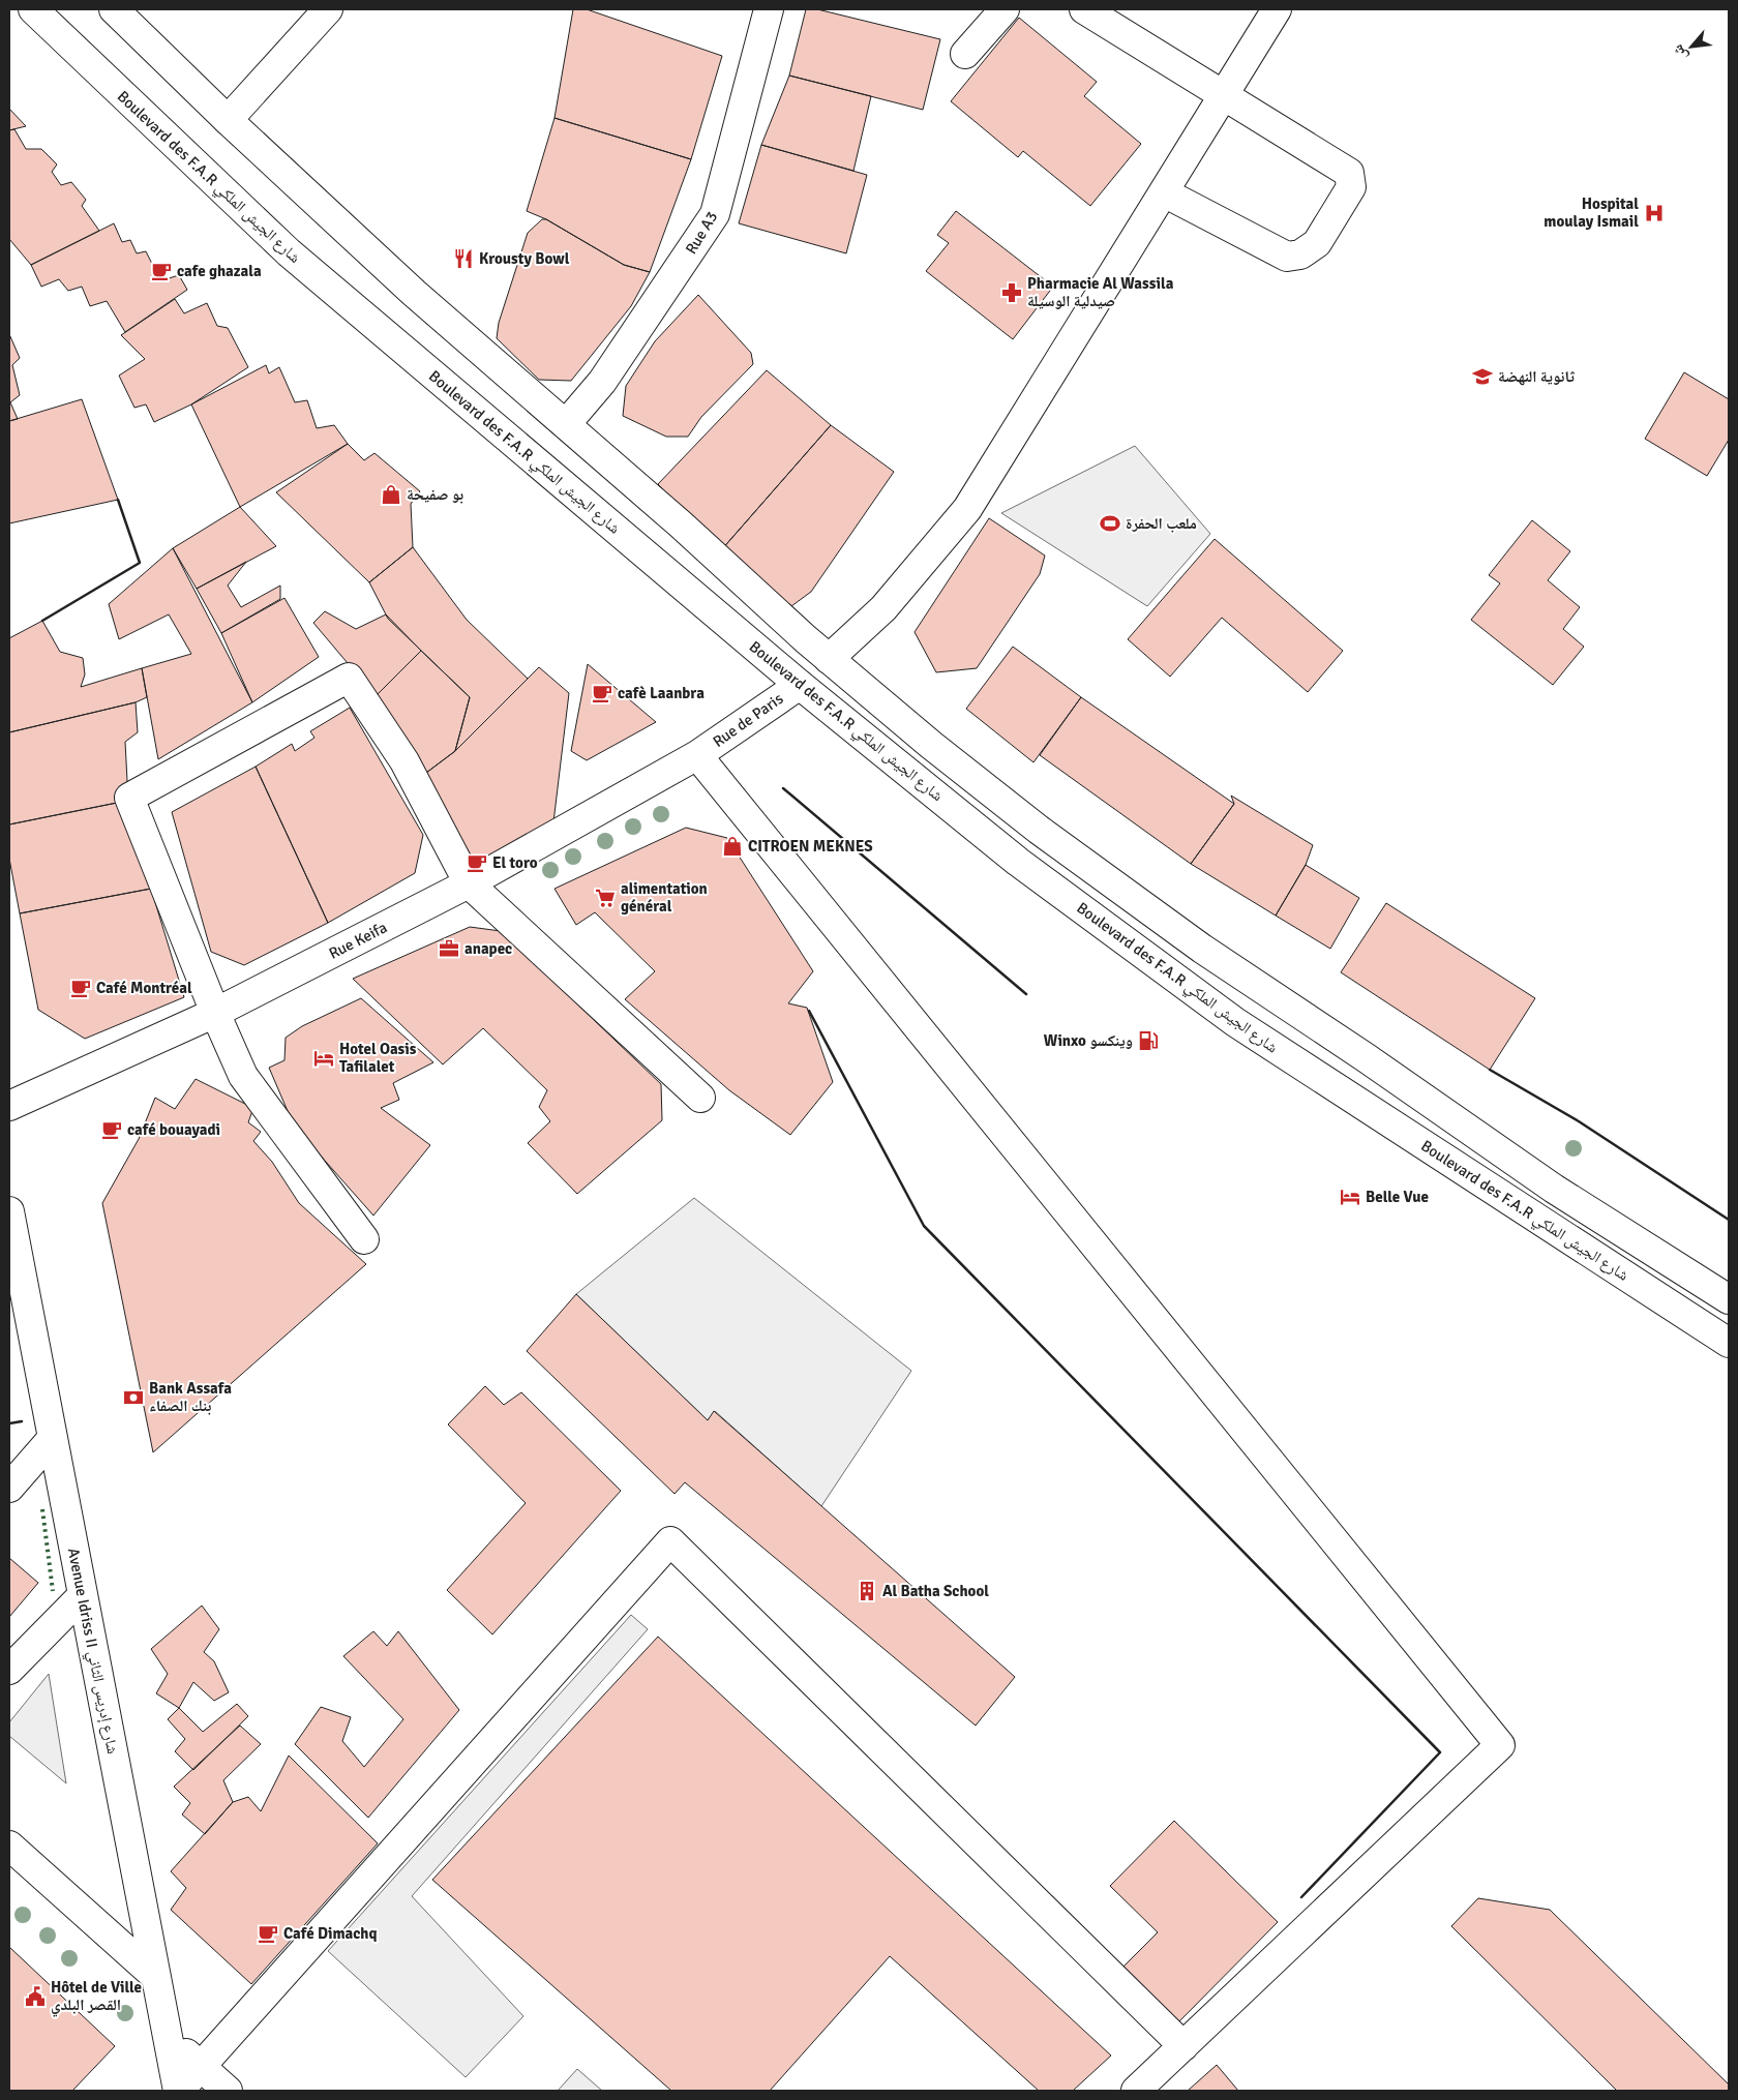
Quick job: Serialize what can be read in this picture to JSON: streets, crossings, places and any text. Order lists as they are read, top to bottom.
{
  "streets": {
    "main road": [
      "Boulevard des F.A.R شارع الجيش الملكي",
      "Rue A3",
      "Rue de Paris",
      "Rue Keifa",
      "Avenue Idriss II شارع إدريس الثاني"
    ]
  },
  "crossings": [
    ["Boulevard des F.A.R شارع الجيش الملكي", "Rue de Paris"],
    ["Rue de Paris", "Rue Keifa"]
  ],
  "places": {
    "hospital": ["Hospital moulay Ismail"],
    "restaurant": ["Krousty Bowl"],
    "cafe": [
      "cafe ghazala",
      "cafè Laanbra",
      "El toro",
      "Café Montréal",
      "café bouayadi",
      "Café Dimachq"
    ],
    "pharmacy": ["Pharmacie Al Wassila صيدلية الوسيلة"],
    "school or university": ["ثانوية النهضة"],
    "shop": ["بو صفيحة", "CITROEN MEKNES"],
    "sports": ["ملعب الحفرة"],
    "supermarket": ["alimentation général"],
    "office": ["anapec"],
    "fuel station": ["Winxo وينكسو"],
    "hotel": ["Hotel Oasis Tafilalet", "Belle Vue"],
    "bank": ["Bank Assafa بنك الصفاء"],
    "building": ["Al Batha School"],
    "public building": ["Hôtel de Ville القصر البلدي"]
  },
  "north": "bottom left"
}
